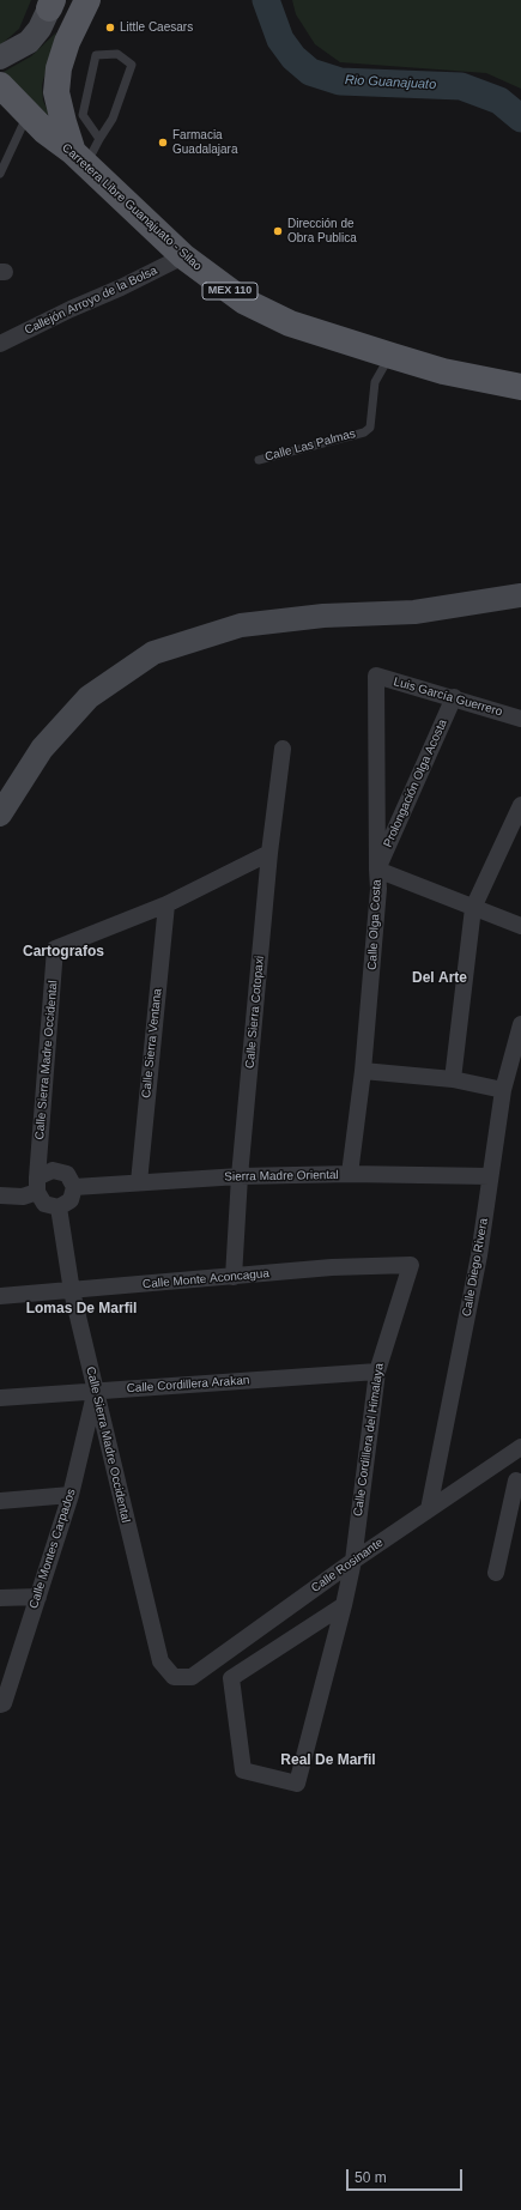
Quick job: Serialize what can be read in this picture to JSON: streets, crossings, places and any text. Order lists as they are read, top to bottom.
{
  "streets": {
    "main road": ["Carretera Libre Guanajuato - Silao", "MEX 110"],
    "street": [
      "Callejón Arroyo de la Bolsa",
      "Luis García Guerrero",
      "Prolongación Olga Acosta",
      "Calle Olga Costa",
      "Calle Sierra Cotopaxi",
      "Calle Sierra Ventana",
      "Calle Sierra Madre Occidental",
      "Sierra Madre Oriental",
      "Calle Diego Rivera",
      "Calle Monte Aconcagua",
      "Calle Cordillera Arakan",
      "Calle Cordillera del Himalaya",
      "Calle Montes Carpados",
      "Calle Rosinante"
    ],
    "lane": ["Calle Las Palmas"]
  },
  "crossings": [
    ["Carretera Libre Guanajuato - Silao", "Callejón Arroyo de la Bolsa"],
    ["Carretera Libre Guanajuato - Silao", "Calle Las Palmas"],
    ["Luis García Guerrero", "Prolongación Olga Acosta"],
    ["Luis García Guerrero", "Calle Olga Costa"],
    ["Prolongación Olga Acosta", "Calle Olga Costa"],
    ["Calle Olga Costa", "Sierra Madre Oriental"],
    ["Calle Sierra Cotopaxi", "Calle Sierra Madre Occidental"],
    ["Calle Sierra Cotopaxi", "Sierra Madre Oriental"],
    ["Calle Sierra Cotopaxi", "Calle Monte Aconcagua"],
    ["Calle Sierra Ventana", "Calle Sierra Madre Occidental"],
    ["Calle Sierra Ventana", "Sierra Madre Oriental"],
    ["Calle Sierra Madre Occidental", "Sierra Madre Oriental"],
    ["Calle Sierra Madre Occidental", "Calle Monte Aconcagua"],
    ["Calle Sierra Madre Occidental", "Calle Cordillera Arakan"],
    ["Calle Sierra Madre Occidental", "Calle Montes Carpados"],
    ["Calle Sierra Madre Occidental", "Calle Rosinante"],
    ["Sierra Madre Oriental", "Calle Diego Rivera"],
    ["Calle Diego Rivera", "Calle Rosinante"],
    ["Calle Monte Aconcagua", "Calle Cordillera del Himalaya"],
    ["Calle Cordillera Arakan", "Calle Cordillera del Himalaya"],
    ["Calle Cordillera Arakan", "Calle Montes Carpados"],
    ["Calle Cordillera del Himalaya", "Calle Rosinante"]
  ],
  "districts": [
    "Cartografos",
    "Del Arte",
    "Lomas De Marfil",
    "Real De Marfil"
  ],
  "water": ["Rio Guanajuato"],
  "places": ["Little Caesars", "Farmacia Guadalajara", "Dirección de Obra Publica"],
  "scale_bar": "50 m"
}
